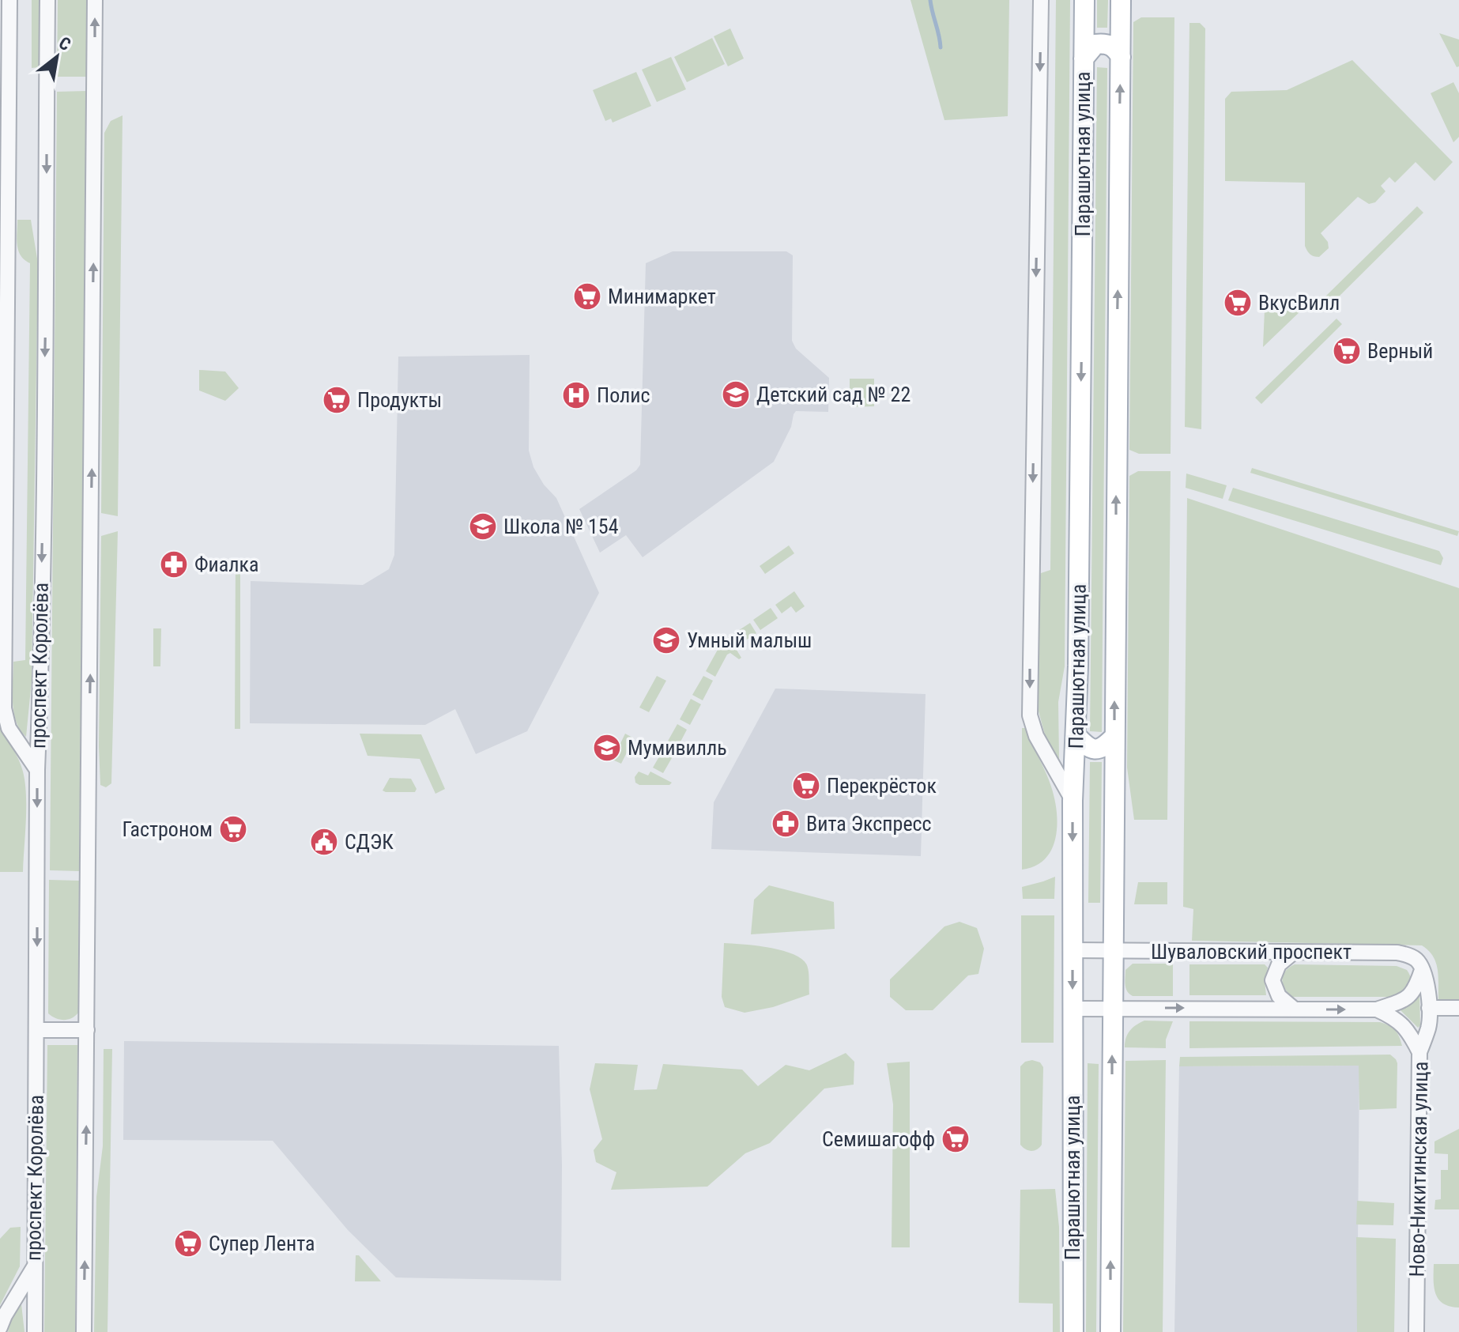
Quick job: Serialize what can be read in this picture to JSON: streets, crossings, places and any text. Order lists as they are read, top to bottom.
{
  "streets": {
    "main road": ["Парашютная улица"],
    "street": ["проспект Королёва", "Шуваловский проспект", "Ново-Никитинская улица"]
  },
  "crossings": [
    ["Парашютная улица", "Шуваловский проспект"]
  ],
  "places": {
    "supermarket": [
      "Минимаркет",
      "ВкусВилл",
      "Верный",
      "Продукты",
      "Перекрёсток",
      "Гастроном",
      "Семишагофф",
      "Супер Лента"
    ],
    "school or university": [
      "Детский сад № 22",
      "Школа № 154",
      "Умный малыш",
      "Мумивилль"
    ],
    "hospital": ["Полис"],
    "pharmacy": ["Фиалка", "Вита Экспресс"],
    "public building": ["СДЭК"]
  },
  "north": "top right"
}
